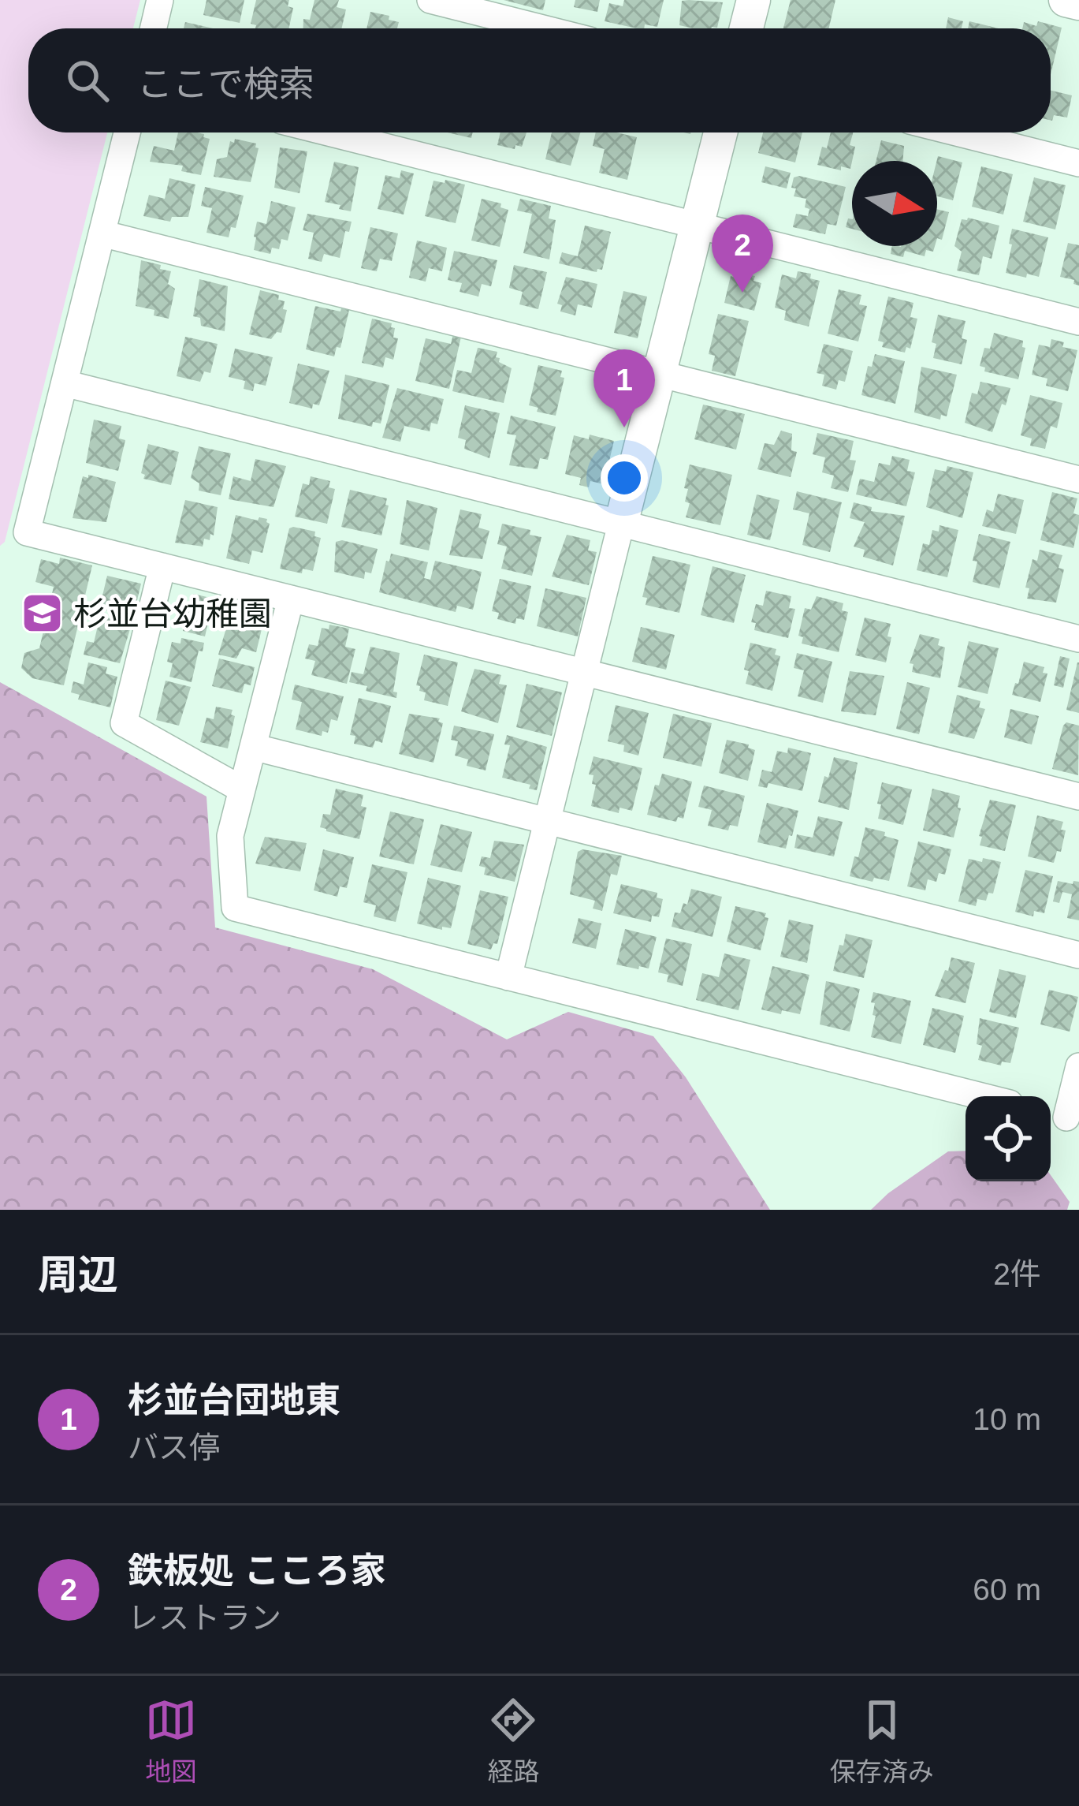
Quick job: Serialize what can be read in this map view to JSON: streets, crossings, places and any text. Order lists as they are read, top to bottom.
{
  "places": {
    "school or university": ["杉並台幼稚園"]
  },
  "north": "right",
  "page": {
    "search": "ここで検索",
    "pins": ["2", "1"],
    "heading": ["周辺", "2件"],
    "list": [
      {
        "mark": "1",
        "name": "杉並台団地東",
        "note": "バス停",
        "value": "10 m"
      },
      {
        "mark": "2",
        "name": "鉄板処 こころ家",
        "note": "レストラン",
        "value": "60 m"
      }
    ],
    "nav": ["地図", "経路", "保存済み"]
  }
}
